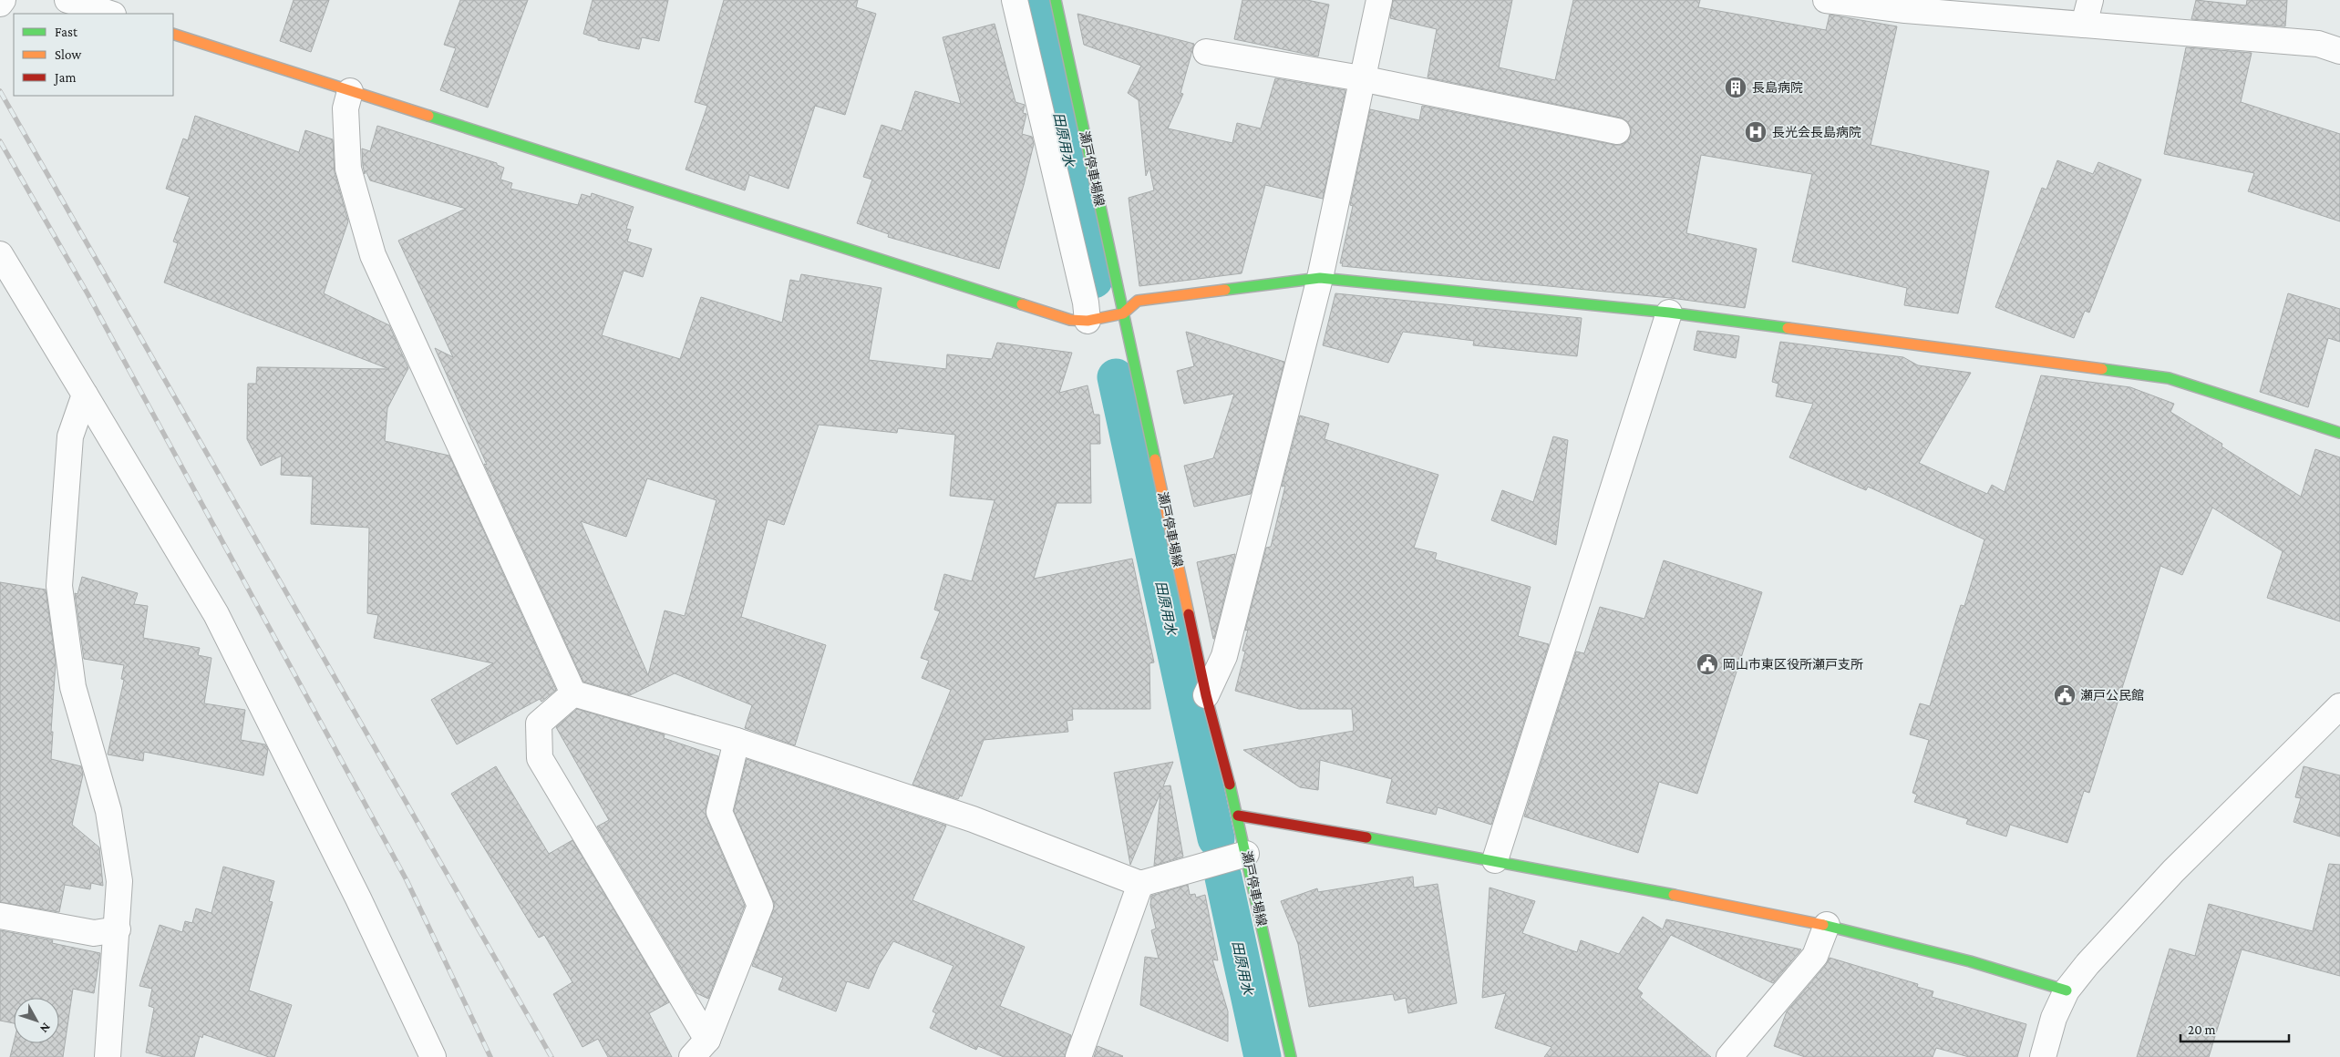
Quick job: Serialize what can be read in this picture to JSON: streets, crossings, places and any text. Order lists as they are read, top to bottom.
{
  "streets": {
    "street": ["瀬戸停車場線"]
  },
  "water": ["田原用水"],
  "places": {
    "building": ["長島病院"],
    "hospital": ["長光会長島病院"],
    "public building": ["岡山市東区役所瀬戸支所", "瀬戸公民館"]
  },
  "legend": ["Fast", "Slow", "Jam"],
  "scale_bar": "20 m",
  "north": "bottom right"
}
